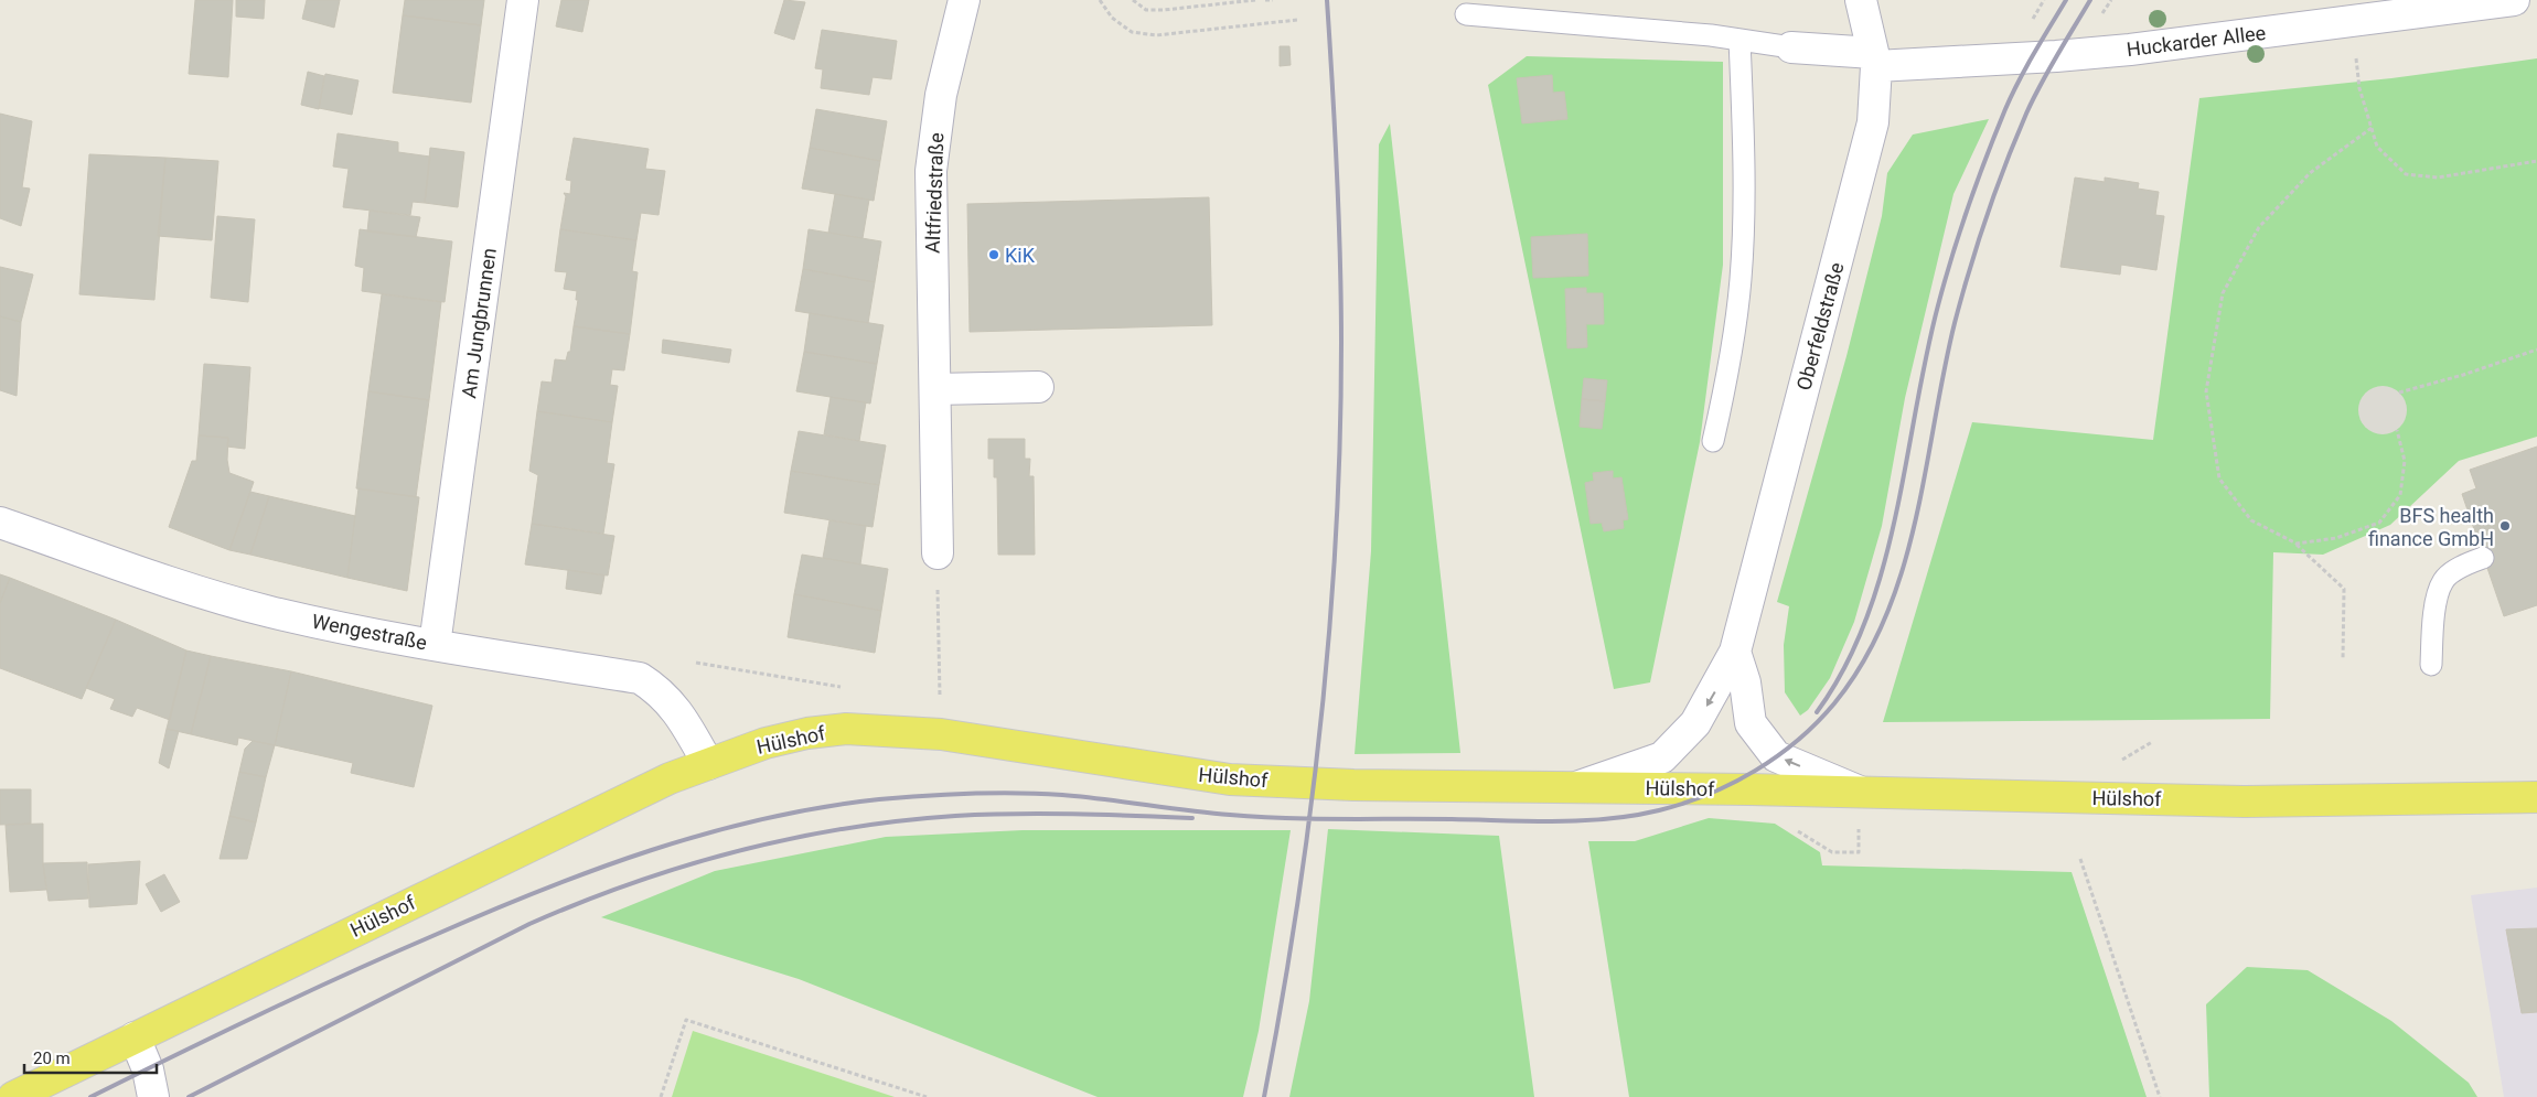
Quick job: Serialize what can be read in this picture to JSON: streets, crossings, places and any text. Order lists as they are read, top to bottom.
{
  "streets": {
    "main road": ["Hülshof"],
    "street": [
      "Huckarder Allee",
      "Altfriedstraße",
      "Am Jungbrunnen",
      "Oberfeldstraße",
      "Wengestraße"
    ]
  },
  "crossings": [
    ["Huckarder Allee", "Oberfeldstraße"],
    ["Am Jungbrunnen", "Wengestraße"],
    ["Oberfeldstraße", "Hülshof"],
    ["Wengestraße", "Hülshof"]
  ],
  "places": ["KiK", "BFS health finance GmbH"],
  "scale_bar": "20 m"
}
